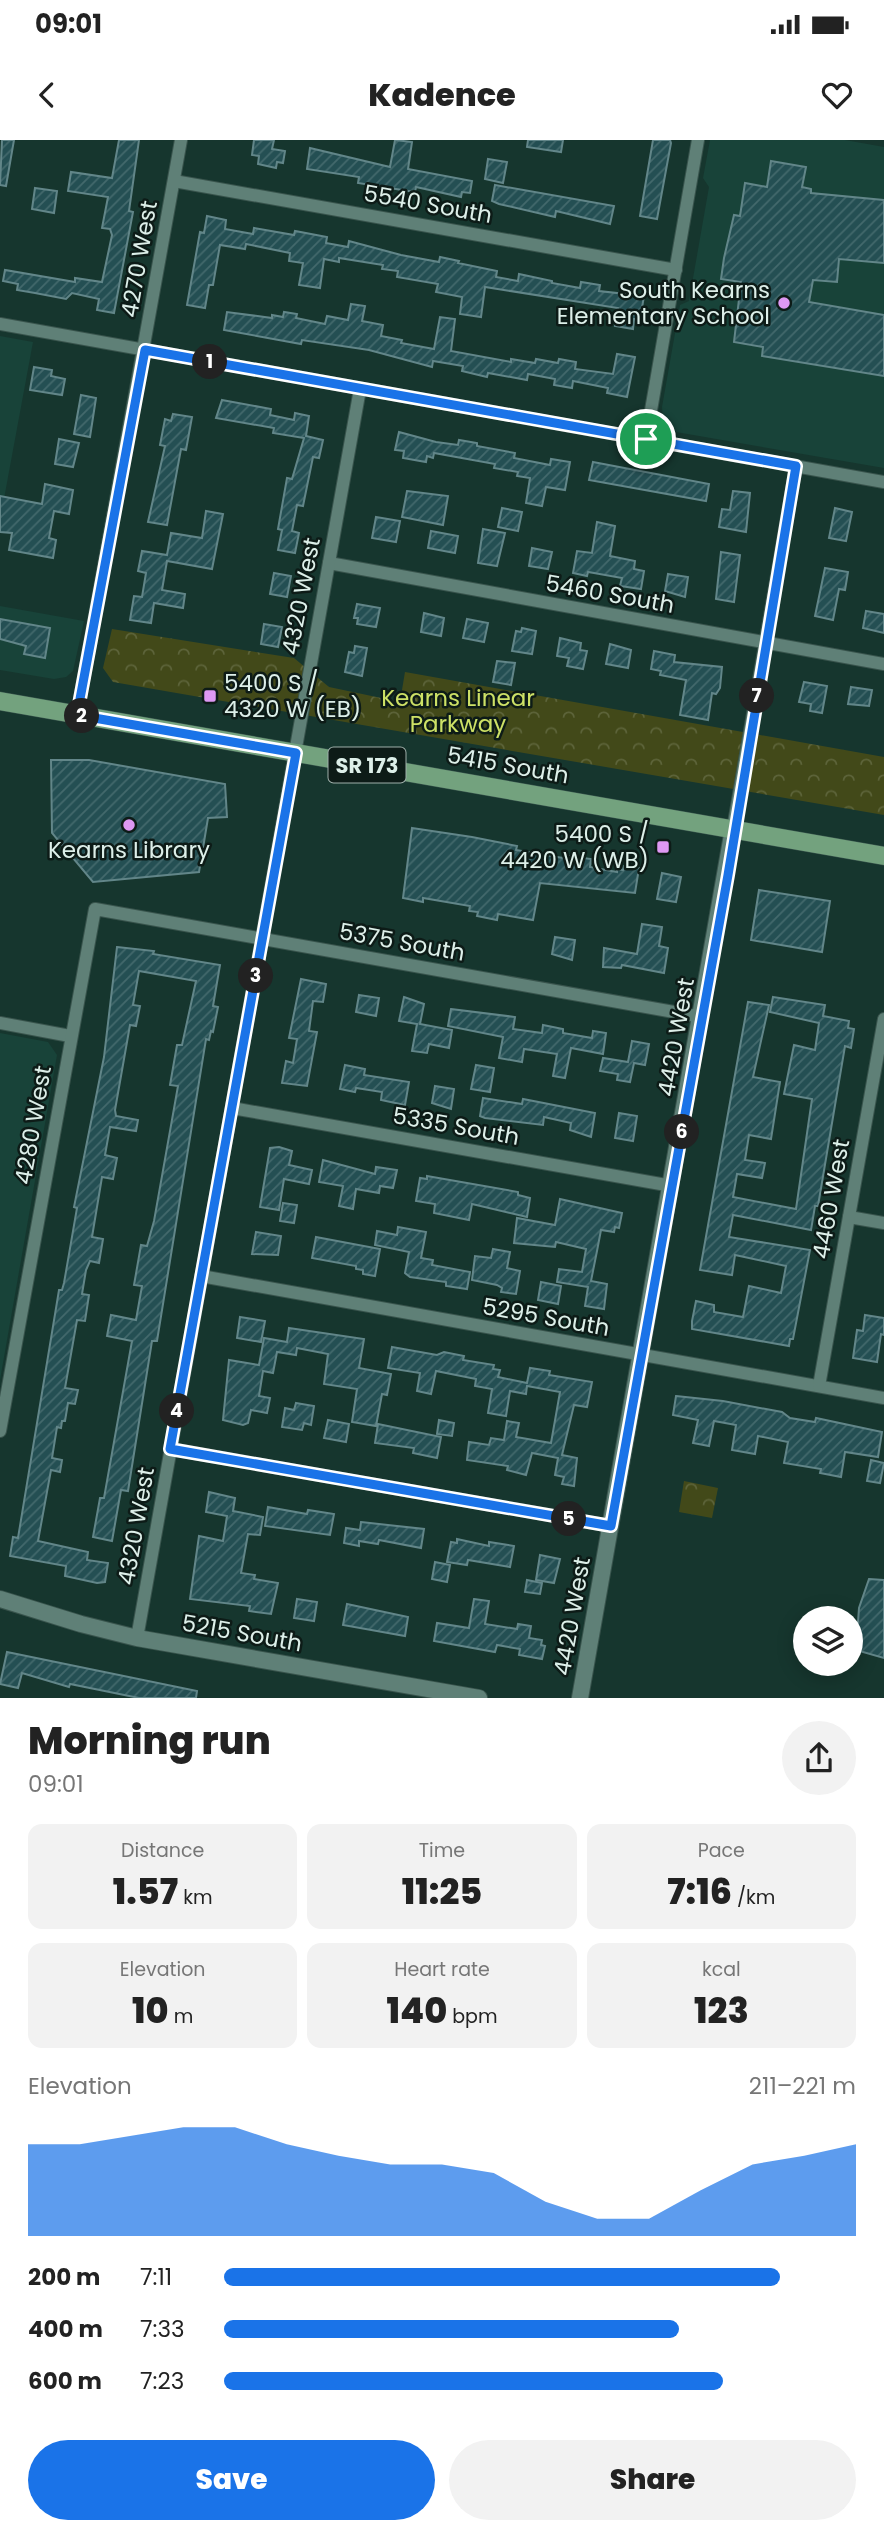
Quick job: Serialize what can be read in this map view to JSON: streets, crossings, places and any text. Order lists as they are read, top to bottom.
{
  "streets": {
    "main road": ["SR 173", "5415 South"],
    "street": [
      "5540 South",
      "4270 West",
      "5460 South",
      "4320 West",
      "5375 South",
      "4420 West",
      "4280 West",
      "5335 South",
      "4460 West",
      "5295 South",
      "5215 South"
    ]
  },
  "crossings": [
    ["5540 South", "4270 West"],
    ["4270 West", "5415 South"],
    ["5460 South", "4320 West"],
    ["5460 South", "4420 West"],
    ["4320 West", "5415 South"],
    ["4320 West", "5375 South"],
    ["4320 West", "5335 South"],
    ["4320 West", "5295 South"],
    ["4320 West", "5215 South"],
    ["5415 South", "4420 West"],
    ["5375 South", "4420 West"],
    ["5375 South", "4280 West"],
    ["4420 West", "5335 South"],
    ["4420 West", "5295 South"],
    ["4460 West", "5295 South"]
  ],
  "parks": ["Kearns Linear Parkway"],
  "places": {
    "other": ["South Kearns Elementary School", "Kearns Library"],
    "transit": ["5400 S / 4320 W (EB)", "5400 S / 4420 W (WB)"]
  },
  "page": {
    "status": "09:01",
    "header": "Kadence",
    "pins": [
      "1",
      "7",
      "2",
      "3",
      "6",
      "4",
      "5"
    ],
    "heading": ["Morning run", "09:01"],
    "stats": [
      ["Distance", "1.57 km"],
      ["Time", "11:25"],
      ["Pace", "7:16 /km"],
      ["Elevation", "10 m"],
      ["Heart rate", "140 bpm"],
      ["kcal", "123"]
    ],
    "chart": ["Elevation", "211–221 m"],
    "list": [
      {
        "name": "200 m",
        "note": "7:11"
      },
      {
        "name": "400 m",
        "note": "7:33"
      },
      {
        "name": "600 m",
        "note": "7:23"
      }
    ],
    "buttons": ["Save", "Share"]
  }
}
